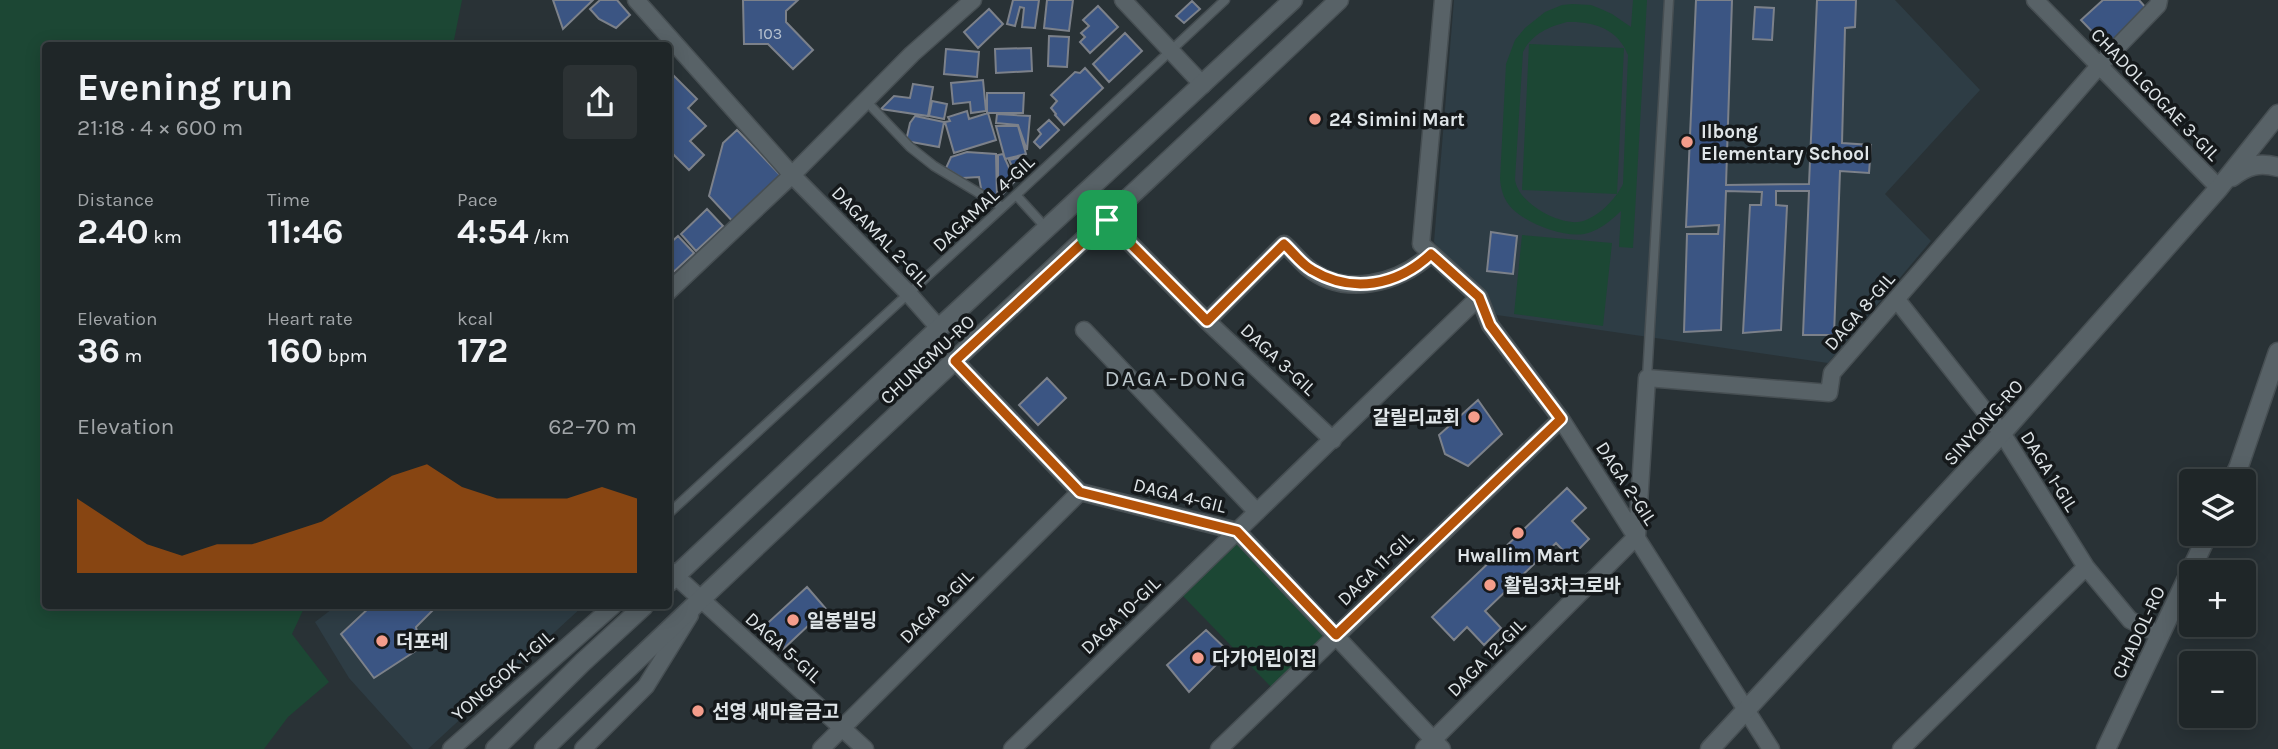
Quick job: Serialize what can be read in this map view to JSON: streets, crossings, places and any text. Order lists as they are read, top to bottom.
{
  "streets": {
    "main road": ["CHUNGMU-RO", "SINYONG-RO", "CHADOL-RO"],
    "street": [
      "CHADOLGOGAE 3-GIL",
      "DAGAMAL 2-GIL",
      "DAGA 8-GIL",
      "DAGA 3-GIL",
      "DAGA 1-GIL",
      "DAGA 2-GIL",
      "DAGA 4-GIL",
      "DAGA 11-GIL",
      "DAGA 9-GIL",
      "DAGA 10-GIL",
      "DAGA 5-GIL",
      "DAGA 12-GIL",
      "YONGGOK 1-GIL"
    ],
    "lane": ["DAGAMAL 4-GIL"]
  },
  "crossings": [
    ["CHADOLGOGAE 3-GIL", "DAGA 8-GIL"],
    ["CHADOLGOGAE 3-GIL", "SINYONG-RO"],
    ["DAGAMAL 4-GIL", "DAGAMAL 2-GIL"],
    ["DAGAMAL 2-GIL", "CHUNGMU-RO"],
    ["DAGA 8-GIL", "DAGA 1-GIL"],
    ["CHUNGMU-RO", "DAGA 3-GIL"],
    ["CHUNGMU-RO", "DAGA 5-GIL"],
    ["DAGA 3-GIL", "DAGA 10-GIL"],
    ["SINYONG-RO", "DAGA 1-GIL"],
    ["SINYONG-RO", "DAGA 2-GIL"],
    ["DAGA 1-GIL", "CHADOL-RO"],
    ["DAGA 2-GIL", "DAGA 11-GIL"],
    ["DAGA 2-GIL", "DAGA 10-GIL"],
    ["DAGA 2-GIL", "DAGA 12-GIL"],
    ["DAGA 4-GIL", "DAGA 11-GIL"],
    ["DAGA 4-GIL", "DAGA 9-GIL"],
    ["DAGA 4-GIL", "DAGA 10-GIL"],
    ["DAGA 4-GIL", "DAGA 12-GIL"],
    ["DAGA 9-GIL", "DAGA 5-GIL"]
  ],
  "districts": ["DAGA-DONG"],
  "places": [
    "24 Simini Mart",
    "Ilbong Elementary School",
    "갈릴리교회",
    "Hwallim Mart",
    "활림3차크로바",
    "일봉빌딩",
    "더포레",
    "다가어린이집",
    "선영 새마을금고"
  ],
  "house_numbers": ["103"],
  "page": {
    "heading": ["Evening run", "21:18 · 4 × 600 m"],
    "stats": [
      ["Distance", "2.40 km"],
      ["Time", "11:46"],
      ["Pace", "4:54 /km"],
      ["Elevation", "36 m"],
      ["Heart rate", "160 bpm"],
      ["kcal", "172"]
    ],
    "chart": ["Elevation", "62–70 m"],
    "map_buttons": ["+", "−"]
  }
}
